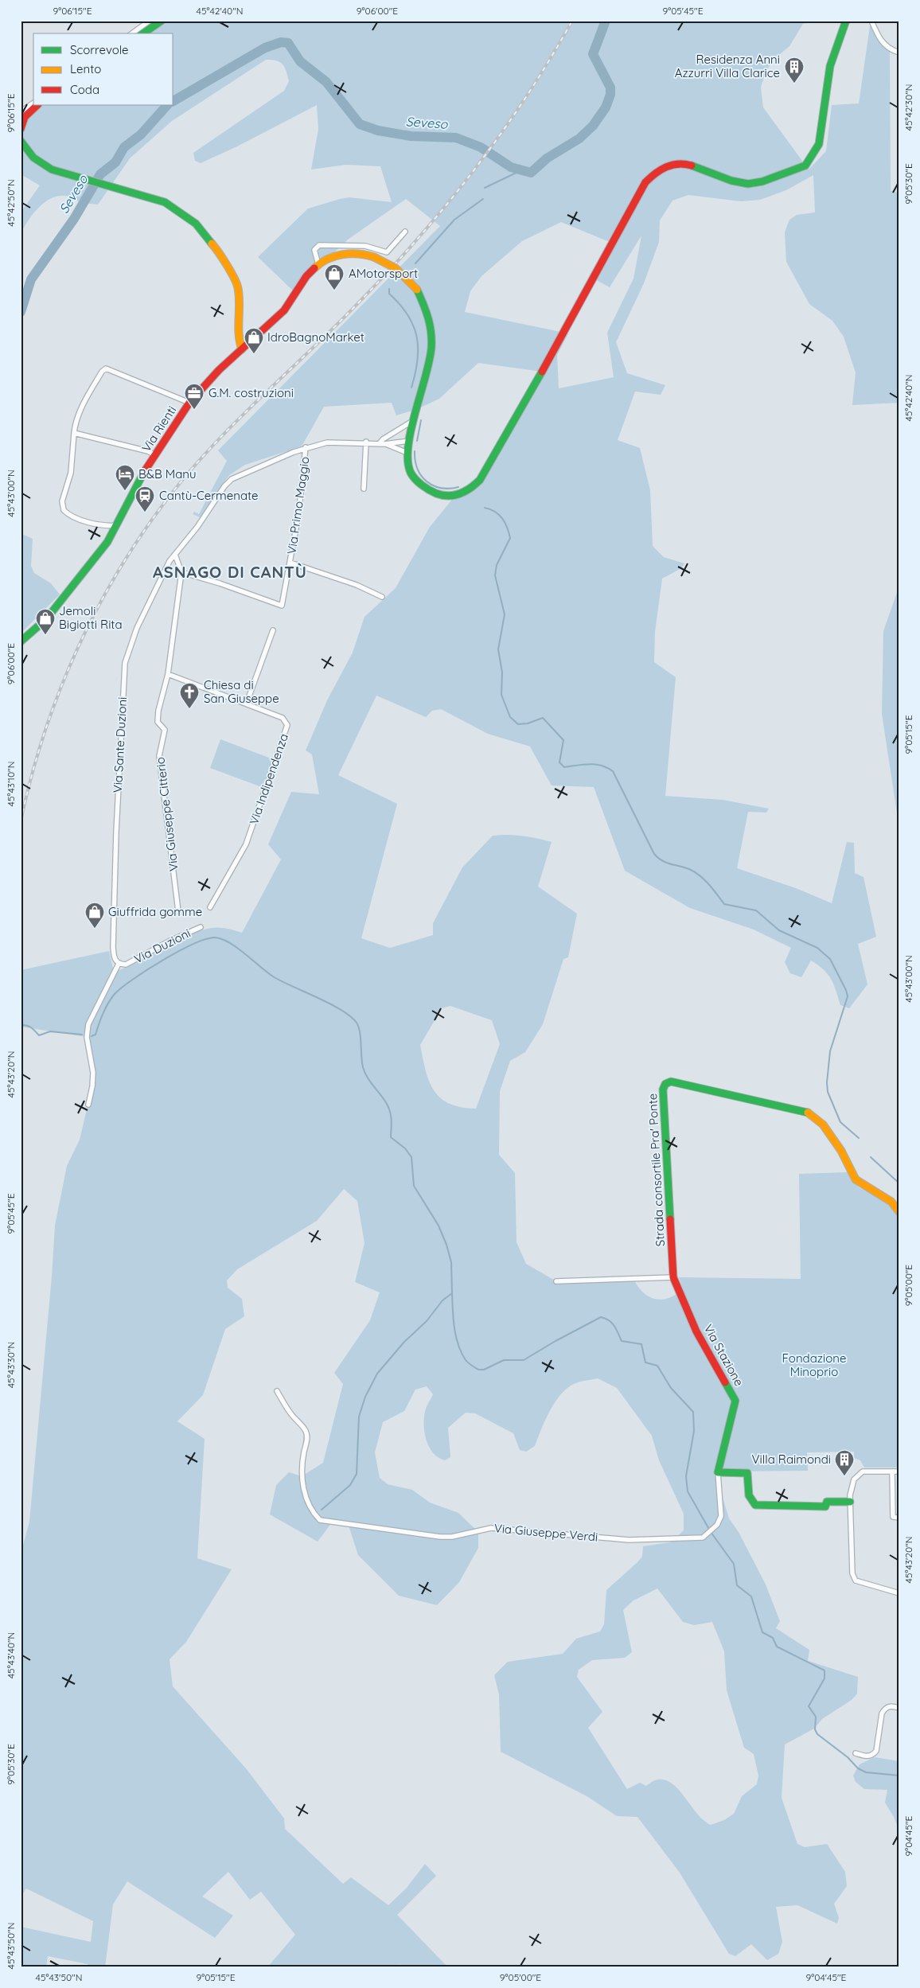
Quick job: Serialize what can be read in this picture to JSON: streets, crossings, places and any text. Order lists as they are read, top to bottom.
{
  "streets": {
    "main road": ["Via Rienti", "Strada consortile Pra' Ponte", "Via Stazione"],
    "street": [
      "Via Primo Maggio",
      "Via Sante Duzioni",
      "Via Indipendenza",
      "Via Giuseppe Citterio",
      "Via Duzioni",
      "Via Giuseppe Verdi"
    ]
  },
  "crossings": [
    ["Via Primo Maggio", "Via Sante Duzioni"],
    ["Via Sante Duzioni", "Via Duzioni"],
    ["Via Indipendenza", "Via Giuseppe Citterio"],
    ["Strada consortile Pra' Ponte", "Via Stazione"],
    ["Via Stazione", "Via Giuseppe Verdi"]
  ],
  "districts": ["ASNAGO DI CANTÙ"],
  "water": ["Seveso"],
  "parks": ["Fondazione Minoprio"],
  "places": {
    "building": ["Residenza Anni Azzurri Villa Clarice", "Villa Raimondi"],
    "shop": [
      "AMotorsport",
      "IdroBagnoMarket",
      "Jemoli Bigiotti Rita",
      "Giuffrida gomme"
    ],
    "office": ["G.M. costruzioni"],
    "hotel": ["B&B Manu"],
    "station": ["Cantù-Cermenate"],
    "church": ["Chiesa di San Giuseppe"]
  },
  "legend": ["Scorrevole", "Lento", "Coda"],
  "coordinates": [
    "9°06'15\"E",
    "45°42'40\"N",
    "9°06'00\"E",
    "9°05'45\"E",
    "45°42'30\"N",
    "9°05'30\"E",
    "45°42'50\"N",
    "45°43'00\"N",
    "9°05'15\"E",
    "45°43'10\"N",
    "45°43'20\"N",
    "9°05'00\"E",
    "45°43'30\"N",
    "45°43'40\"N",
    "9°04'45\"E",
    "45°43'50\"N"
  ]
}
